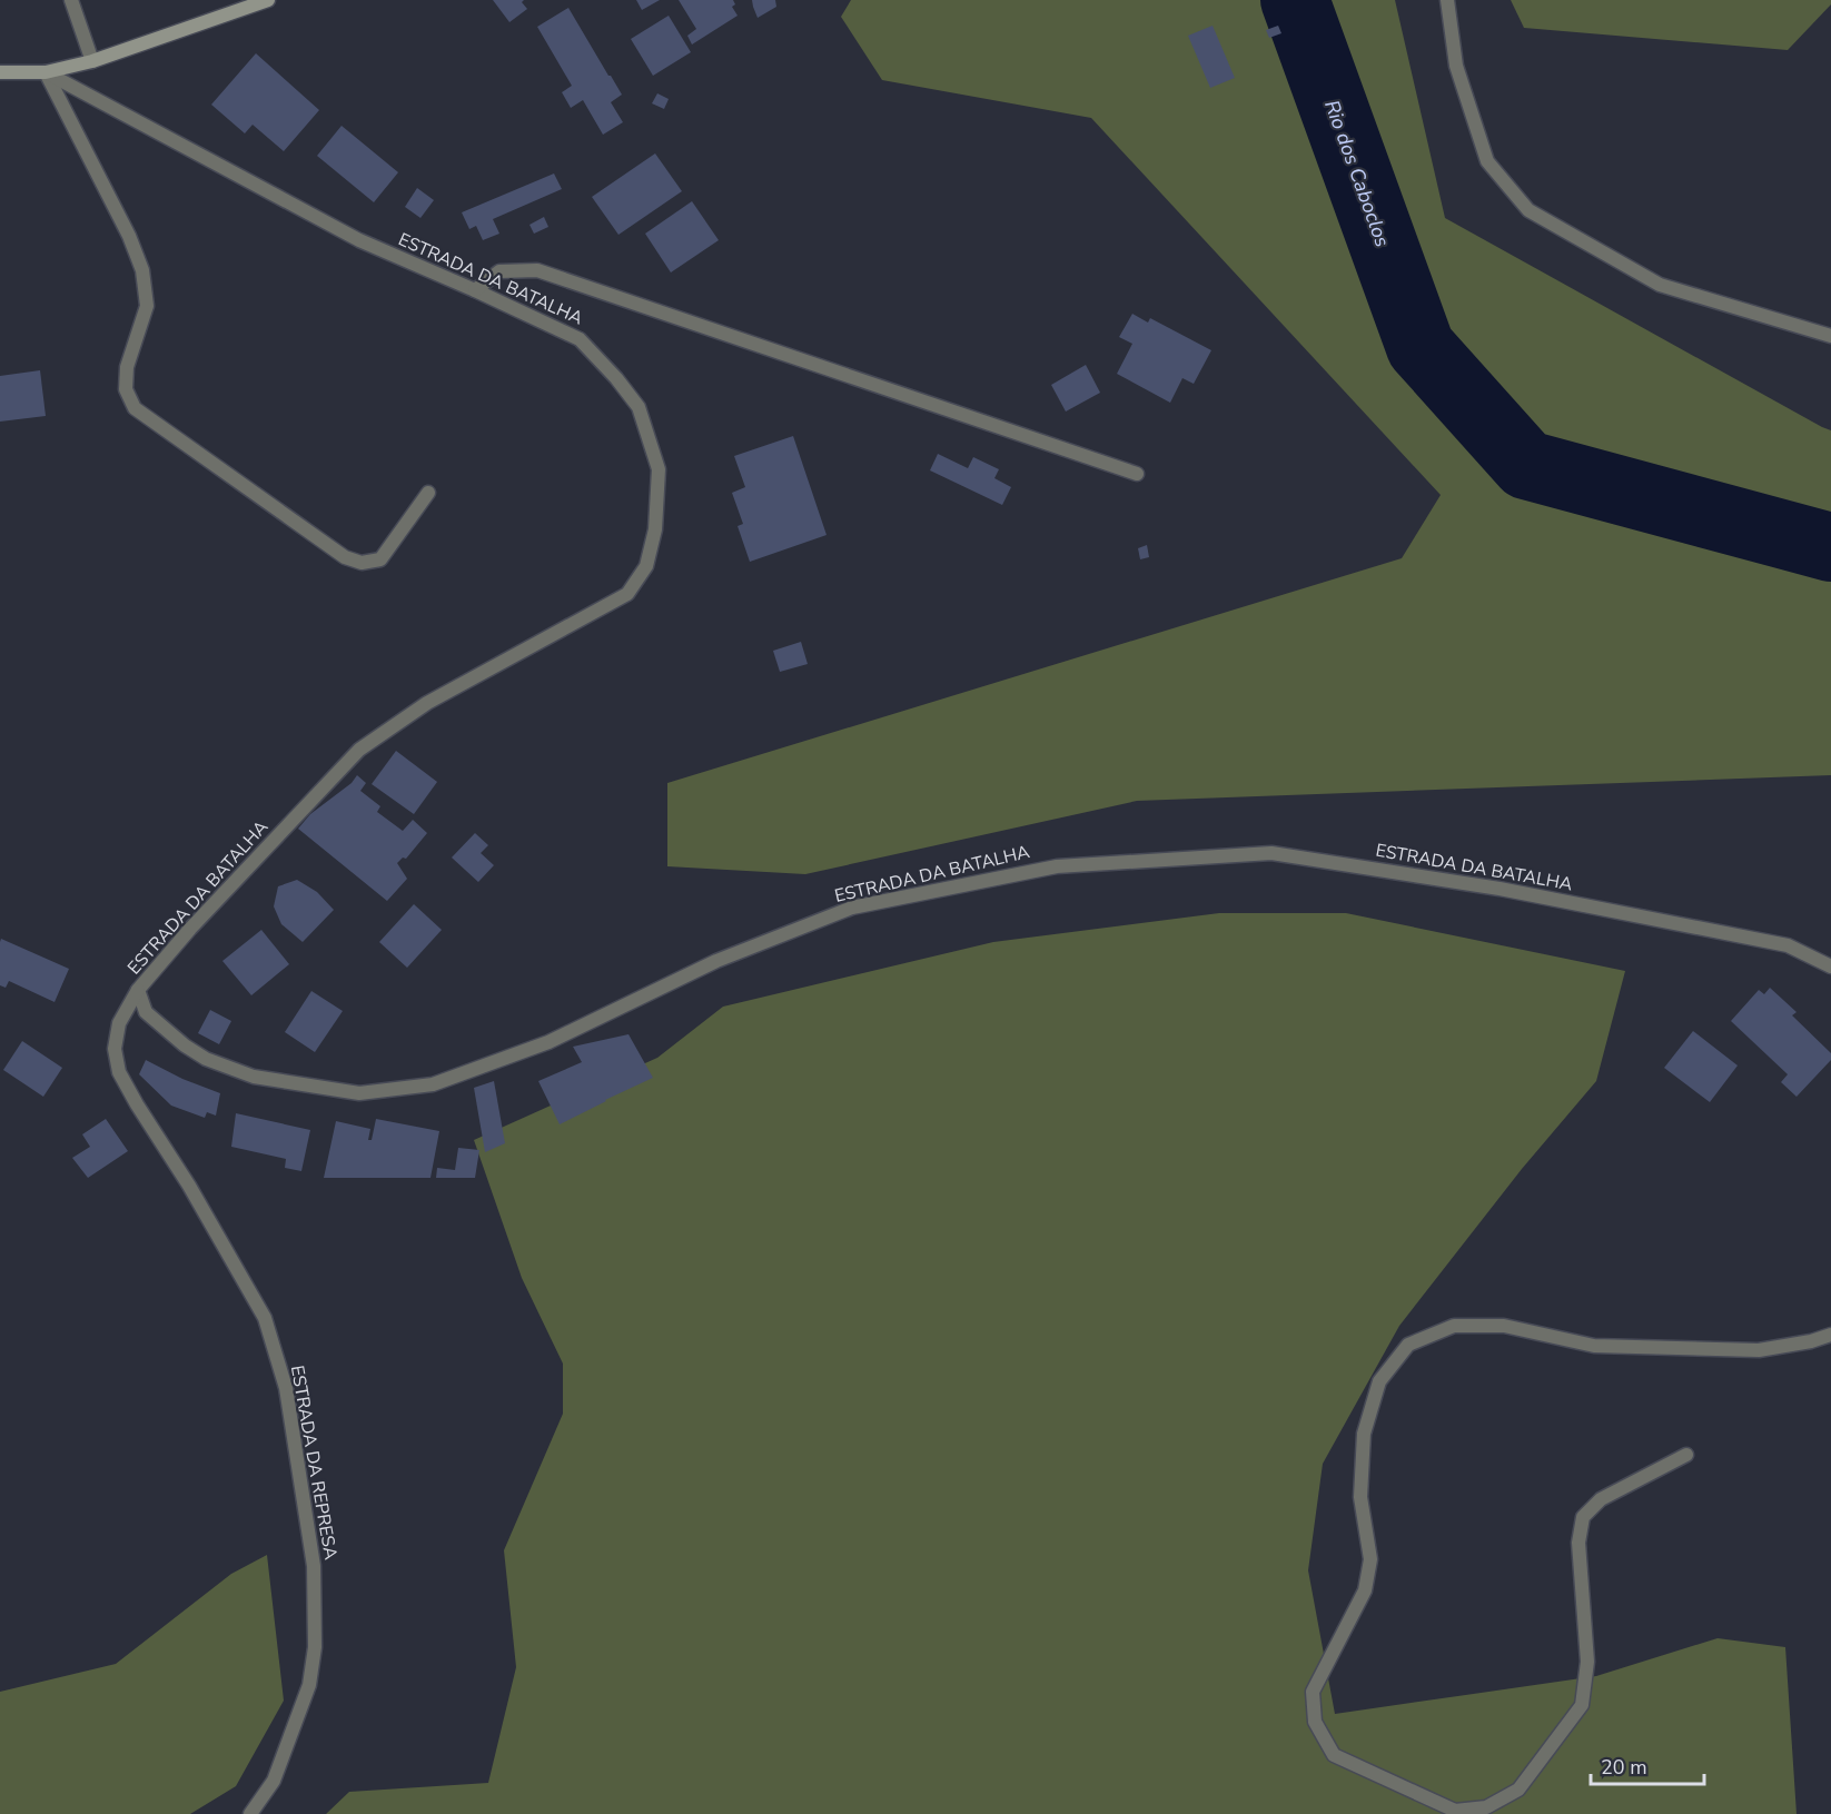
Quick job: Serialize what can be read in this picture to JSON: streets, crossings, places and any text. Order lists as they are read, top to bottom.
{
  "streets": {
    "street": ["ESTRADA DA BATALHA", "ESTRADA DA REPRESA"]
  },
  "crossings": [
    ["ESTRADA DA BATALHA", "ESTRADA DA REPRESA"]
  ],
  "water": ["Rio dos Caboclos"],
  "scale_bar": "20 m"
}
